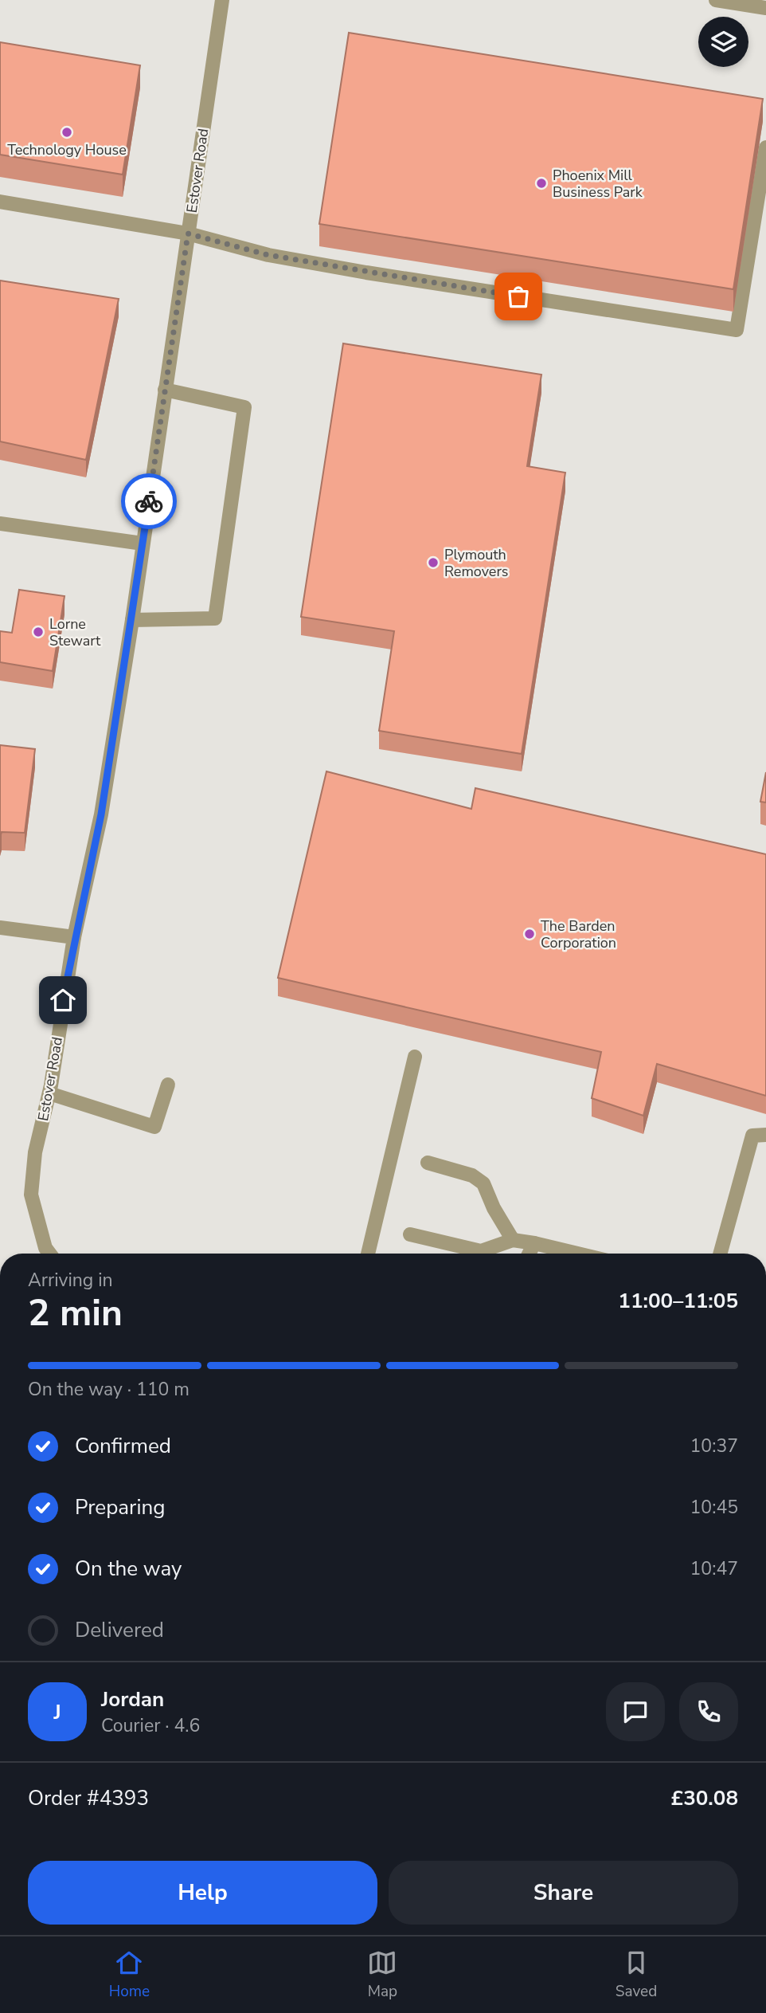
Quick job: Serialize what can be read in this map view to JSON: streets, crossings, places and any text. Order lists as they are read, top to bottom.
{
  "streets": {
    "street": ["Estover Road"]
  },
  "places": [
    "Technology House",
    "Phoenix Mill Business Park",
    "Plymouth Removers",
    "Lorne Stewart",
    "The Barden Corporation"
  ],
  "page": {
    "heading": ["2 min", "Arriving in", "11:00–11:05"],
    "panel": [
      "Jordan",
      "Courier · 4.6",
      "Order #4393",
      "£30.08"
    ],
    "bar": "On the way · 110 m",
    "list": [
      ["Confirmed", "10:37"],
      ["Preparing", "10:45"],
      ["On the way", "10:47"],
      "Delivered"
    ],
    "round": "J",
    "buttons": ["Help", "Share"],
    "tabs": ["Home", "Map", "Saved"]
  }
}
